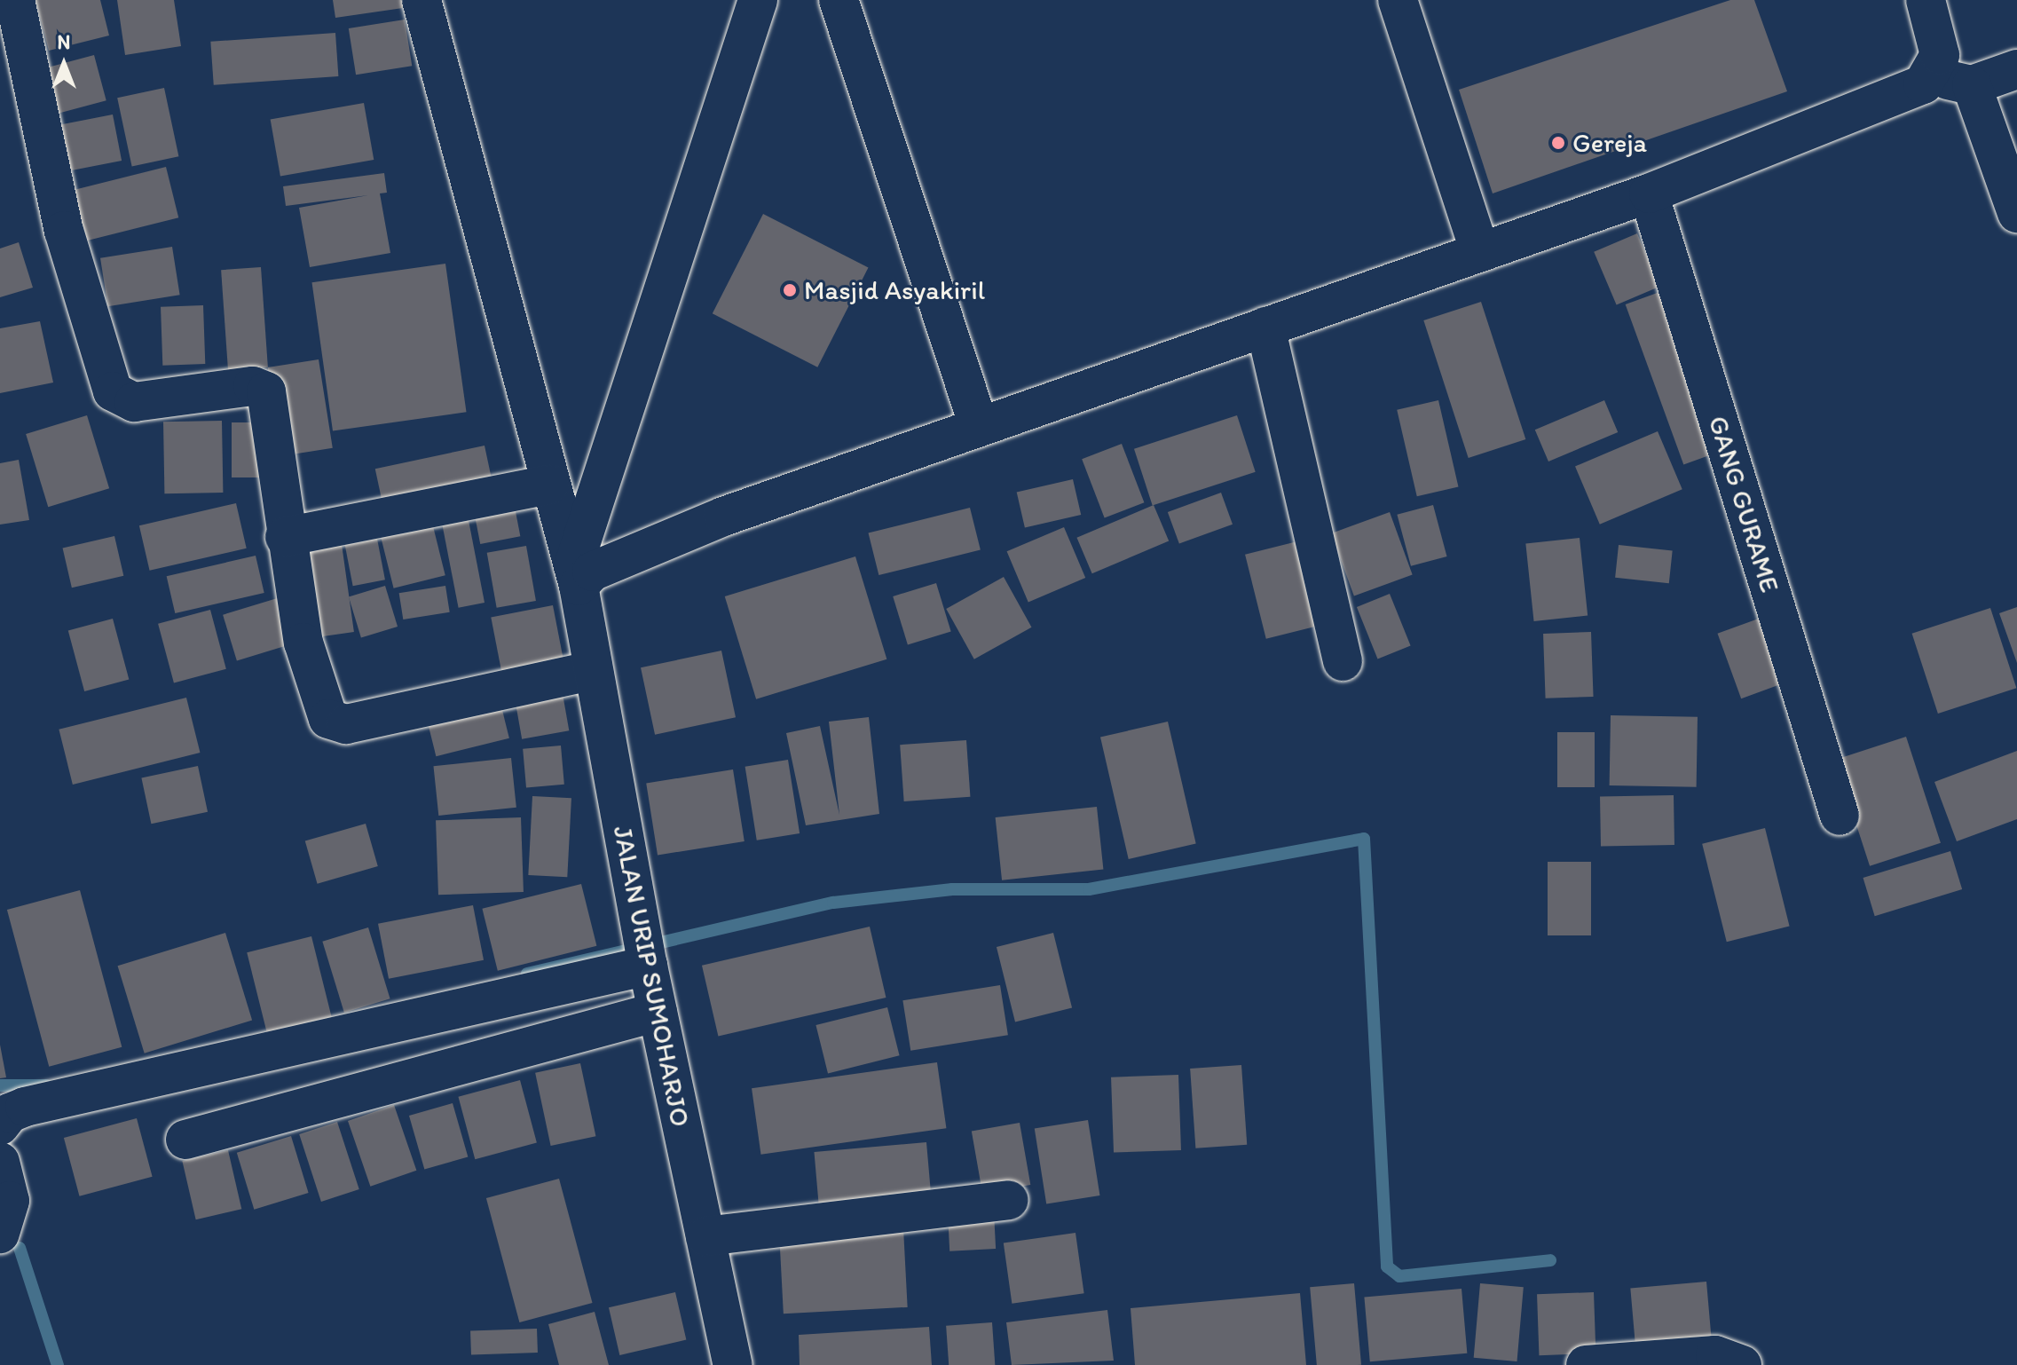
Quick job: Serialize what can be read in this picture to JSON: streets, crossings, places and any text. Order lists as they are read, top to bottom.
{
  "streets": {
    "street": ["GANG GURAME", "JALAN URIP SUMOHARJO"]
  },
  "places": ["Gereja", "Masjid Asyakiril"],
  "north": "top"
}
